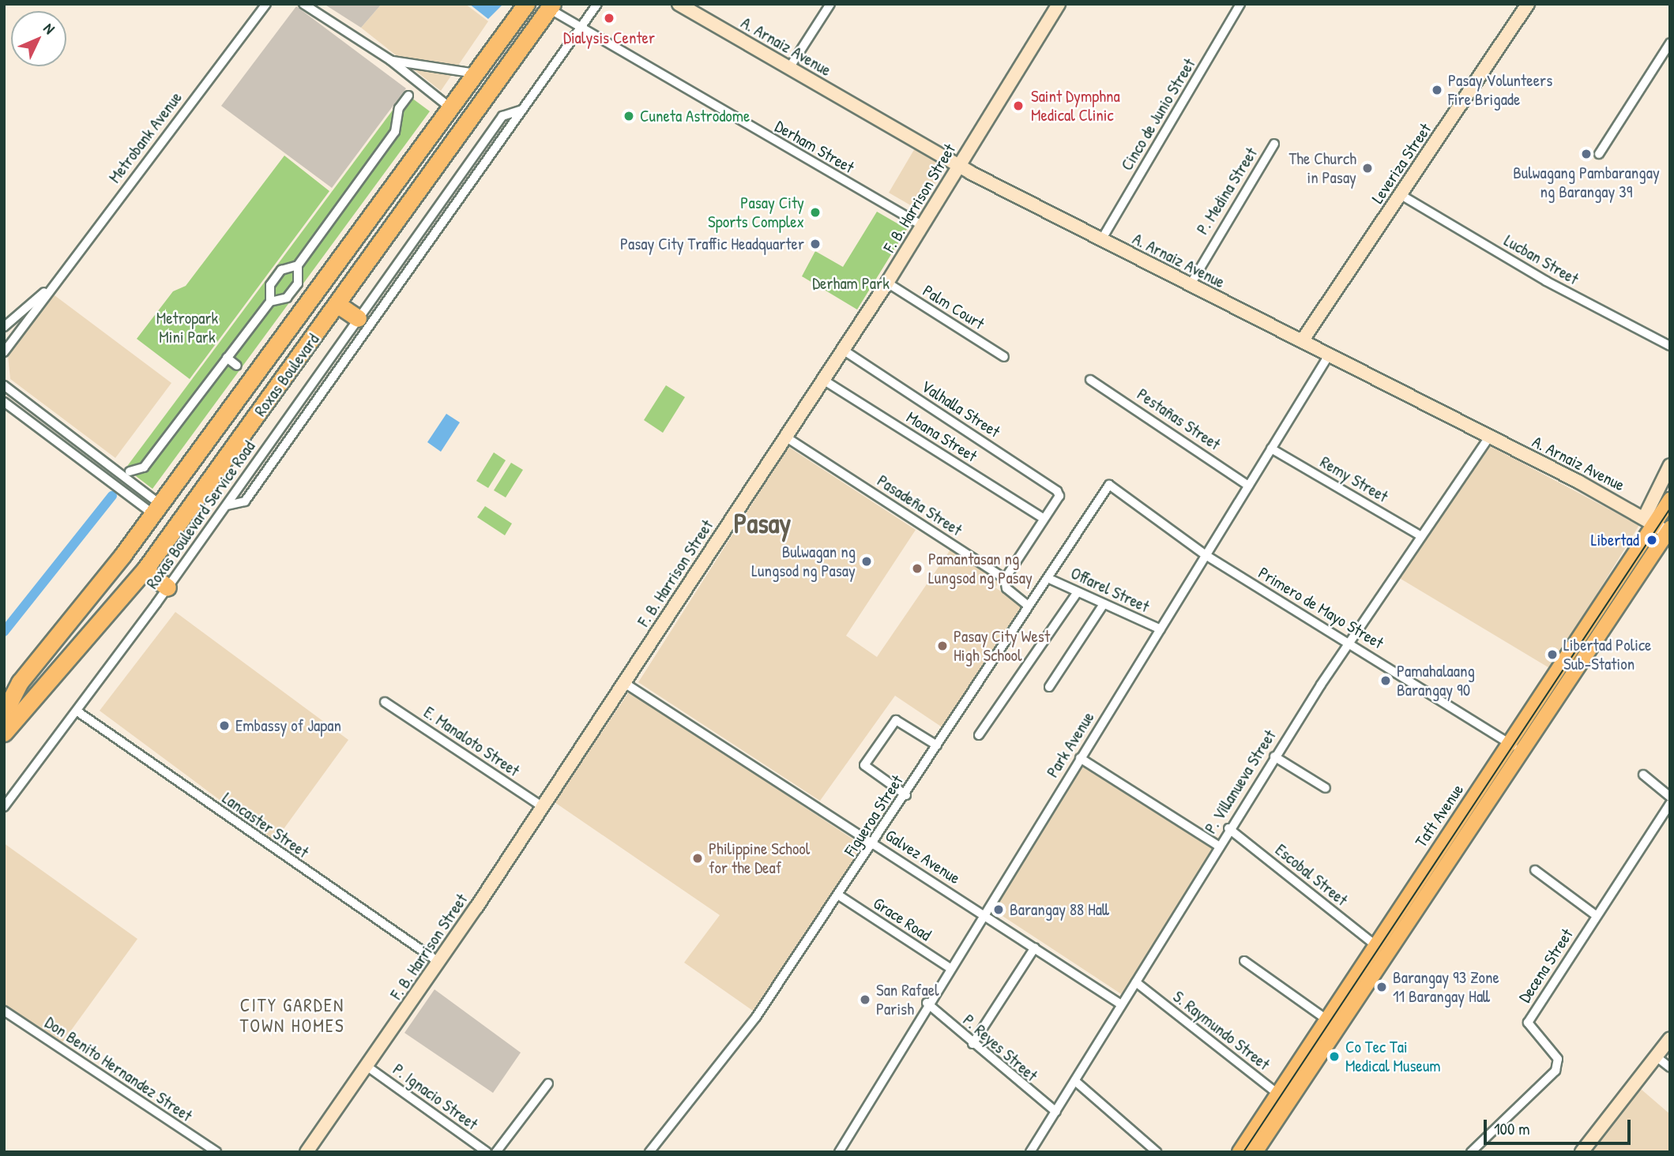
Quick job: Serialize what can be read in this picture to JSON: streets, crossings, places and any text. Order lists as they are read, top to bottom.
{
  "streets": {
    "highway": ["Roxas Boulevard"],
    "main road": [
      "A. Arnaiz Avenue",
      "Leveriza Street",
      "F. B. Harrison Street",
      "Taft Avenue"
    ],
    "street": [
      "Cinco de Junio Street",
      "Metrobank Avenue",
      "Derham Street",
      "P. Medina Street",
      "Lucban Street",
      "Palm Court",
      "Valhalla Street",
      "Pestañas Street",
      "Moana Street",
      "Remy Street",
      "Pasadeña Street",
      "Roxas Boulevard Service Road",
      "Offarel Street",
      "Primero de Mayo Street",
      "E. Manaloto Street",
      "Park Avenue",
      "P. Villanueva Street",
      "Figueroa Street",
      "Lancaster Street",
      "Galvez Avenue",
      "Escobal Street",
      "Grace Road",
      "Decena Street",
      "S. Raymundo Street",
      "P. Reyes Street",
      "Don Benito Hernandez Street",
      "P. Ignacio Street"
    ]
  },
  "crossings": [
    ["A. Arnaiz Avenue", "Cinco de Junio Street"],
    ["A. Arnaiz Avenue", "Leveriza Street"],
    ["A. Arnaiz Avenue", "P. Medina Street"],
    ["A. Arnaiz Avenue", "F. B. Harrison Street"],
    ["A. Arnaiz Avenue", "Park Avenue"],
    ["A. Arnaiz Avenue", "P. Villanueva Street"],
    ["A. Arnaiz Avenue", "Taft Avenue"],
    ["Derham Street", "F. B. Harrison Street"],
    ["Derham Street", "Roxas Boulevard"],
    ["Derham Street", "Roxas Boulevard Service Road"],
    ["Leveriza Street", "Lucban Street"],
    ["F. B. Harrison Street", "Palm Court"],
    ["F. B. Harrison Street", "Valhalla Street"],
    ["F. B. Harrison Street", "Moana Street"],
    ["F. B. Harrison Street", "Pasadeña Street"],
    ["F. B. Harrison Street", "E. Manaloto Street"],
    ["F. B. Harrison Street", "Lancaster Street"],
    ["F. B. Harrison Street", "Galvez Avenue"],
    ["F. B. Harrison Street", "P. Ignacio Street"],
    ["Valhalla Street", "Moana Street"],
    ["Pestañas Street", "Park Avenue"],
    ["Remy Street", "Park Avenue"],
    ["Remy Street", "P. Villanueva Street"],
    ["Pasadeña Street", "Figueroa Street"],
    ["Roxas Boulevard Service Road", "Lancaster Street"],
    ["Offarel Street", "Park Avenue"],
    ["Offarel Street", "Figueroa Street"],
    ["Primero de Mayo Street", "Park Avenue"],
    ["Primero de Mayo Street", "P. Villanueva Street"],
    ["Primero de Mayo Street", "Figueroa Street"],
    ["Primero de Mayo Street", "Taft Avenue"],
    ["Park Avenue", "Galvez Avenue"],
    ["Park Avenue", "Grace Road"],
    ["Park Avenue", "P. Reyes Street"],
    ["P. Villanueva Street", "Galvez Avenue"],
    ["P. Villanueva Street", "Escobal Street"],
    ["P. Villanueva Street", "S. Raymundo Street"],
    ["P. Villanueva Street", "P. Reyes Street"],
    ["Figueroa Street", "Galvez Avenue"],
    ["Figueroa Street", "Grace Road"],
    ["Taft Avenue", "Escobal Street"],
    ["Taft Avenue", "S. Raymundo Street"]
  ],
  "districts": ["Pasay", "CITY GARDEN TOWN HOMES"],
  "parks": ["Derham Park", "Metropark Mini Park"],
  "places": [
    "Dialysis Center",
    "Pasay Volunteers Fire Brigade",
    "Saint Dymphna Medical Clinic",
    "Cuneta Astrodome",
    "Bulwagang Pambarangay ng Barangay 39",
    "The Church in Pasay",
    "Pasay City Sports Complex",
    "Pasay City Traffic Headquarter",
    "Libertad",
    "Bulwagan ng Lungsod ng Pasay",
    "Pamantasan ng Lungsod ng Pasay",
    "Pasay City West High School",
    "Libertad Police Sub-Station",
    "Pamahalaang Barangay 90",
    "Embassy of Japan",
    "Philippine School for the Deaf",
    "Barangay 88 Hall",
    "Barangay 93 Zone 11 Barangay Hall",
    "San Rafael Parish",
    "Co Tec Tai Medical Museum"
  ],
  "scale_bar": "100 m",
  "north": "top right"
}
